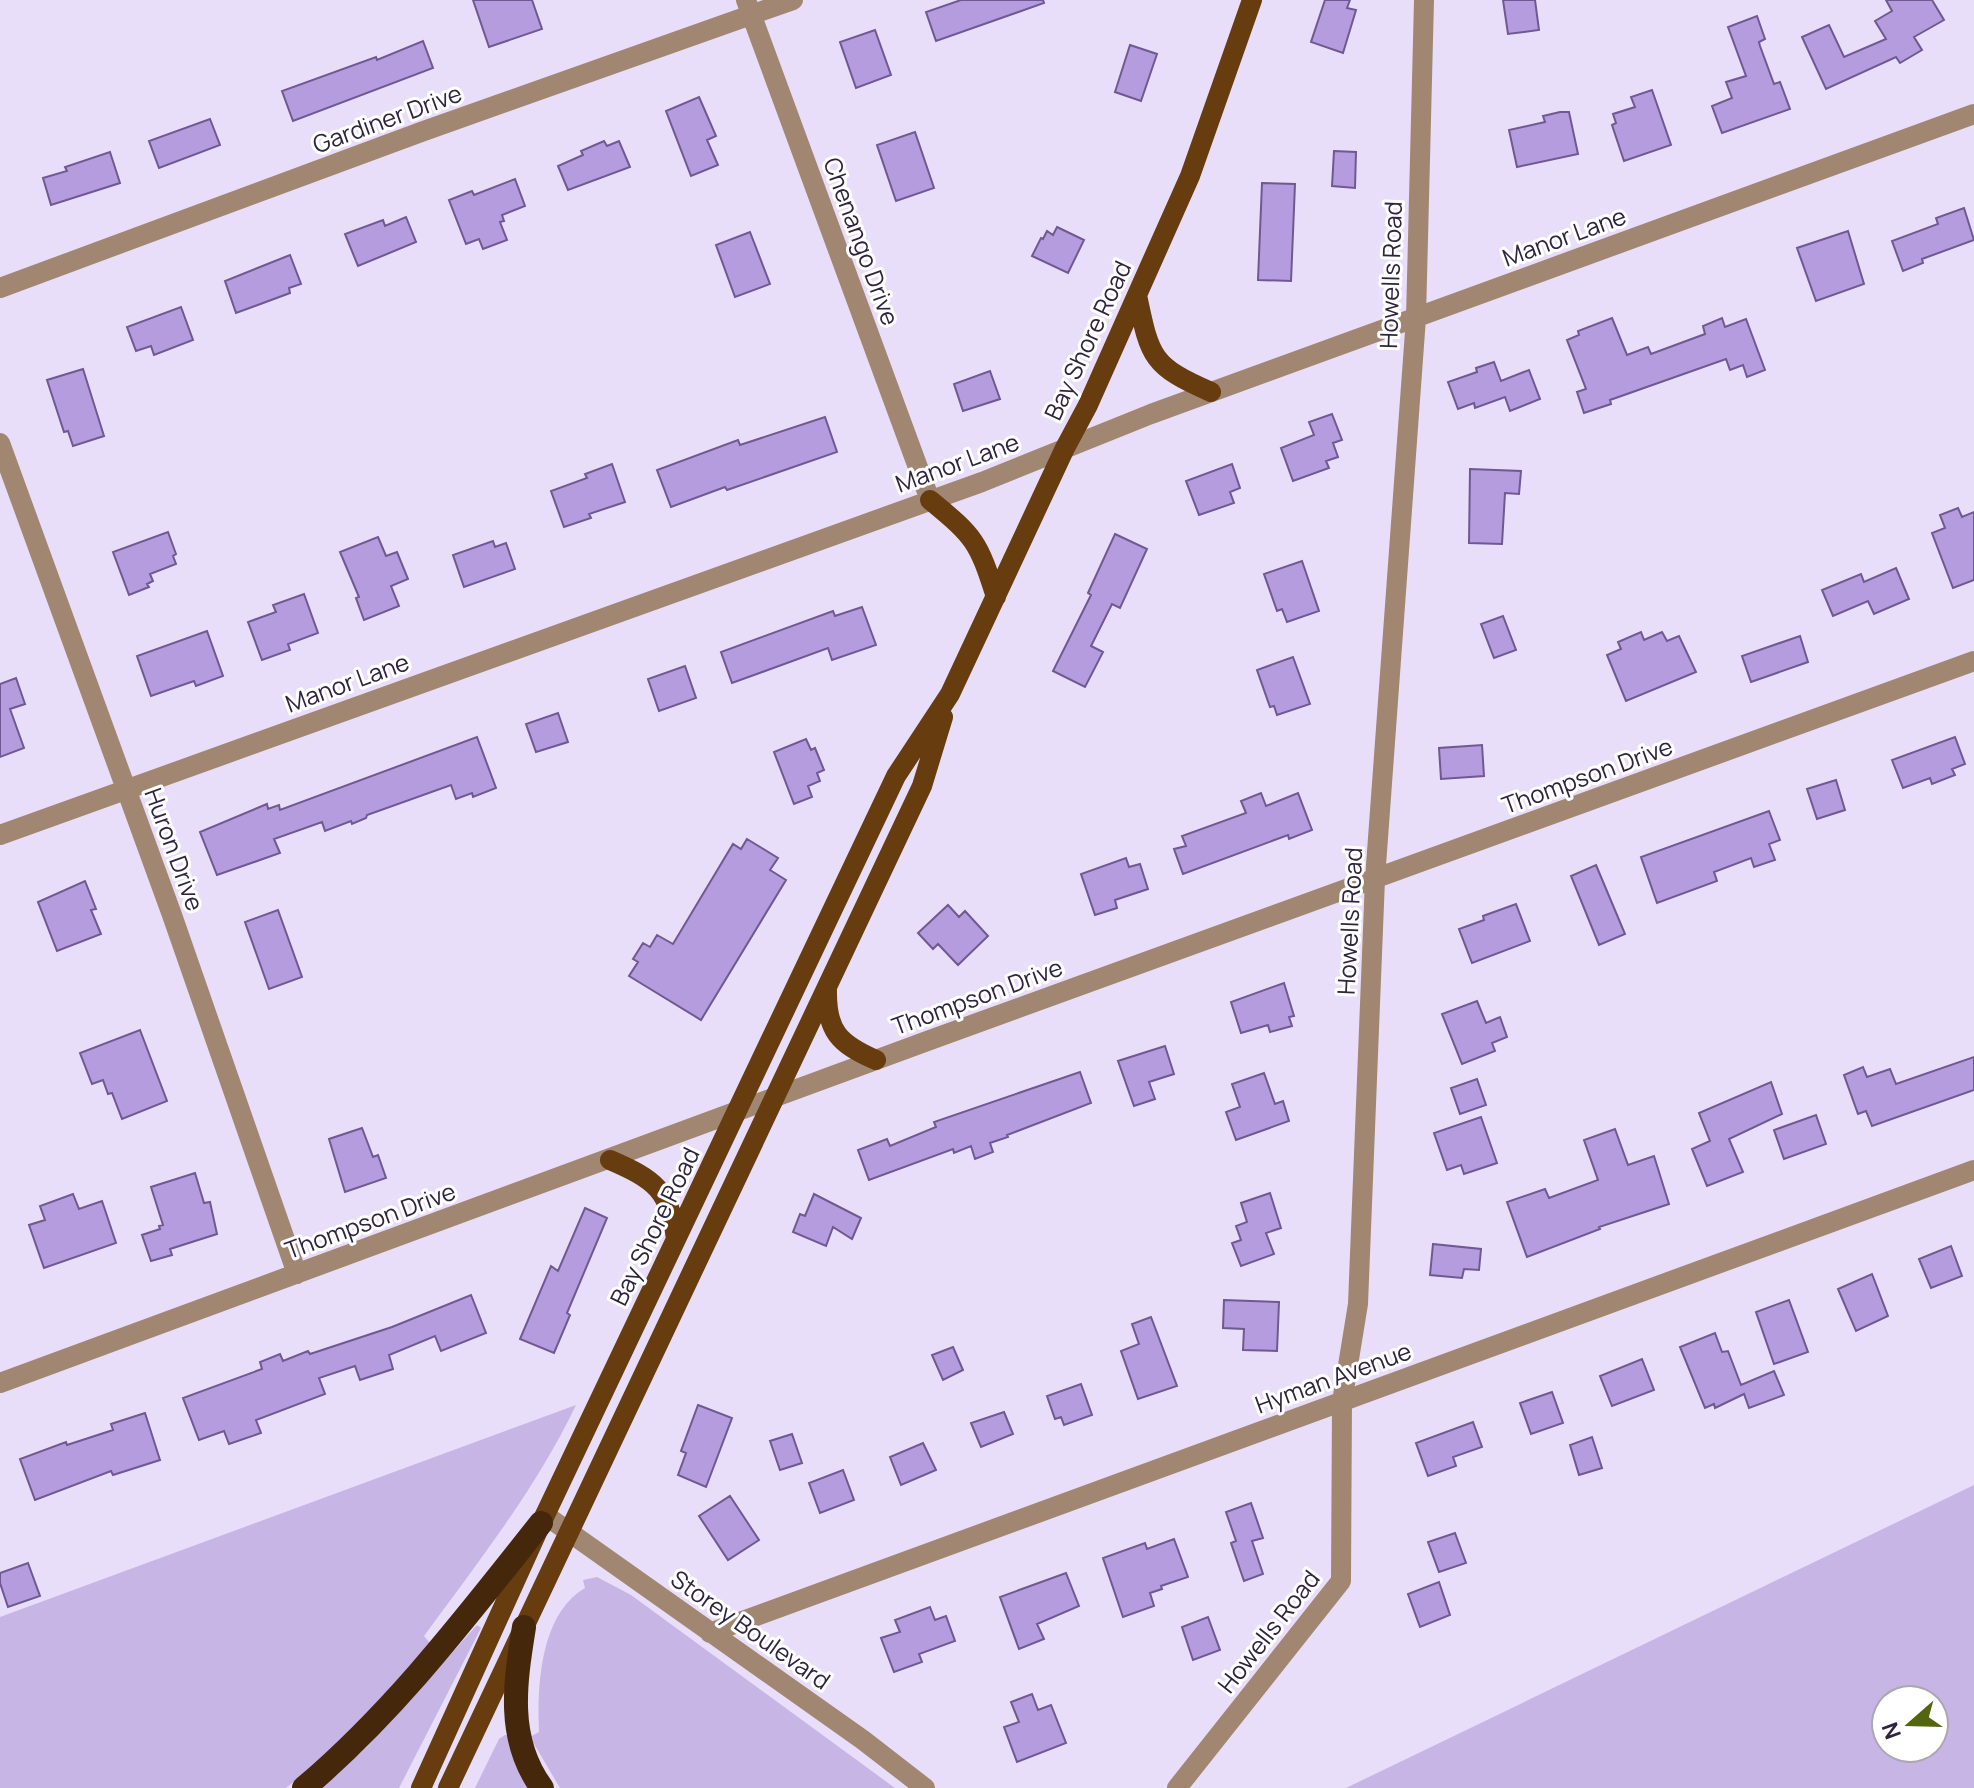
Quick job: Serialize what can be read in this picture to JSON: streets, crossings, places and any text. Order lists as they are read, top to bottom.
{
  "streets": {
    "main road": ["Bay Shore Road"],
    "street": [
      "Gardiner Drive",
      "Manor Lane",
      "Chenango Drive",
      "Howells Road",
      "Thompson Drive",
      "Huron Drive",
      "Hyman Avenue",
      "Storey Boulevard"
    ]
  },
  "crossings": [
    ["Gardiner Drive", "Chenango Drive"],
    ["Manor Lane", "Chenango Drive"],
    ["Manor Lane", "Howells Road"],
    ["Manor Lane", "Bay Shore Road"],
    ["Manor Lane", "Huron Drive"],
    ["Howells Road", "Thompson Drive"],
    ["Howells Road", "Hyman Avenue"],
    ["Bay Shore Road", "Thompson Drive"],
    ["Bay Shore Road", "Storey Boulevard"],
    ["Thompson Drive", "Huron Drive"],
    ["Hyman Avenue", "Storey Boulevard"]
  ],
  "north": "left"
}
